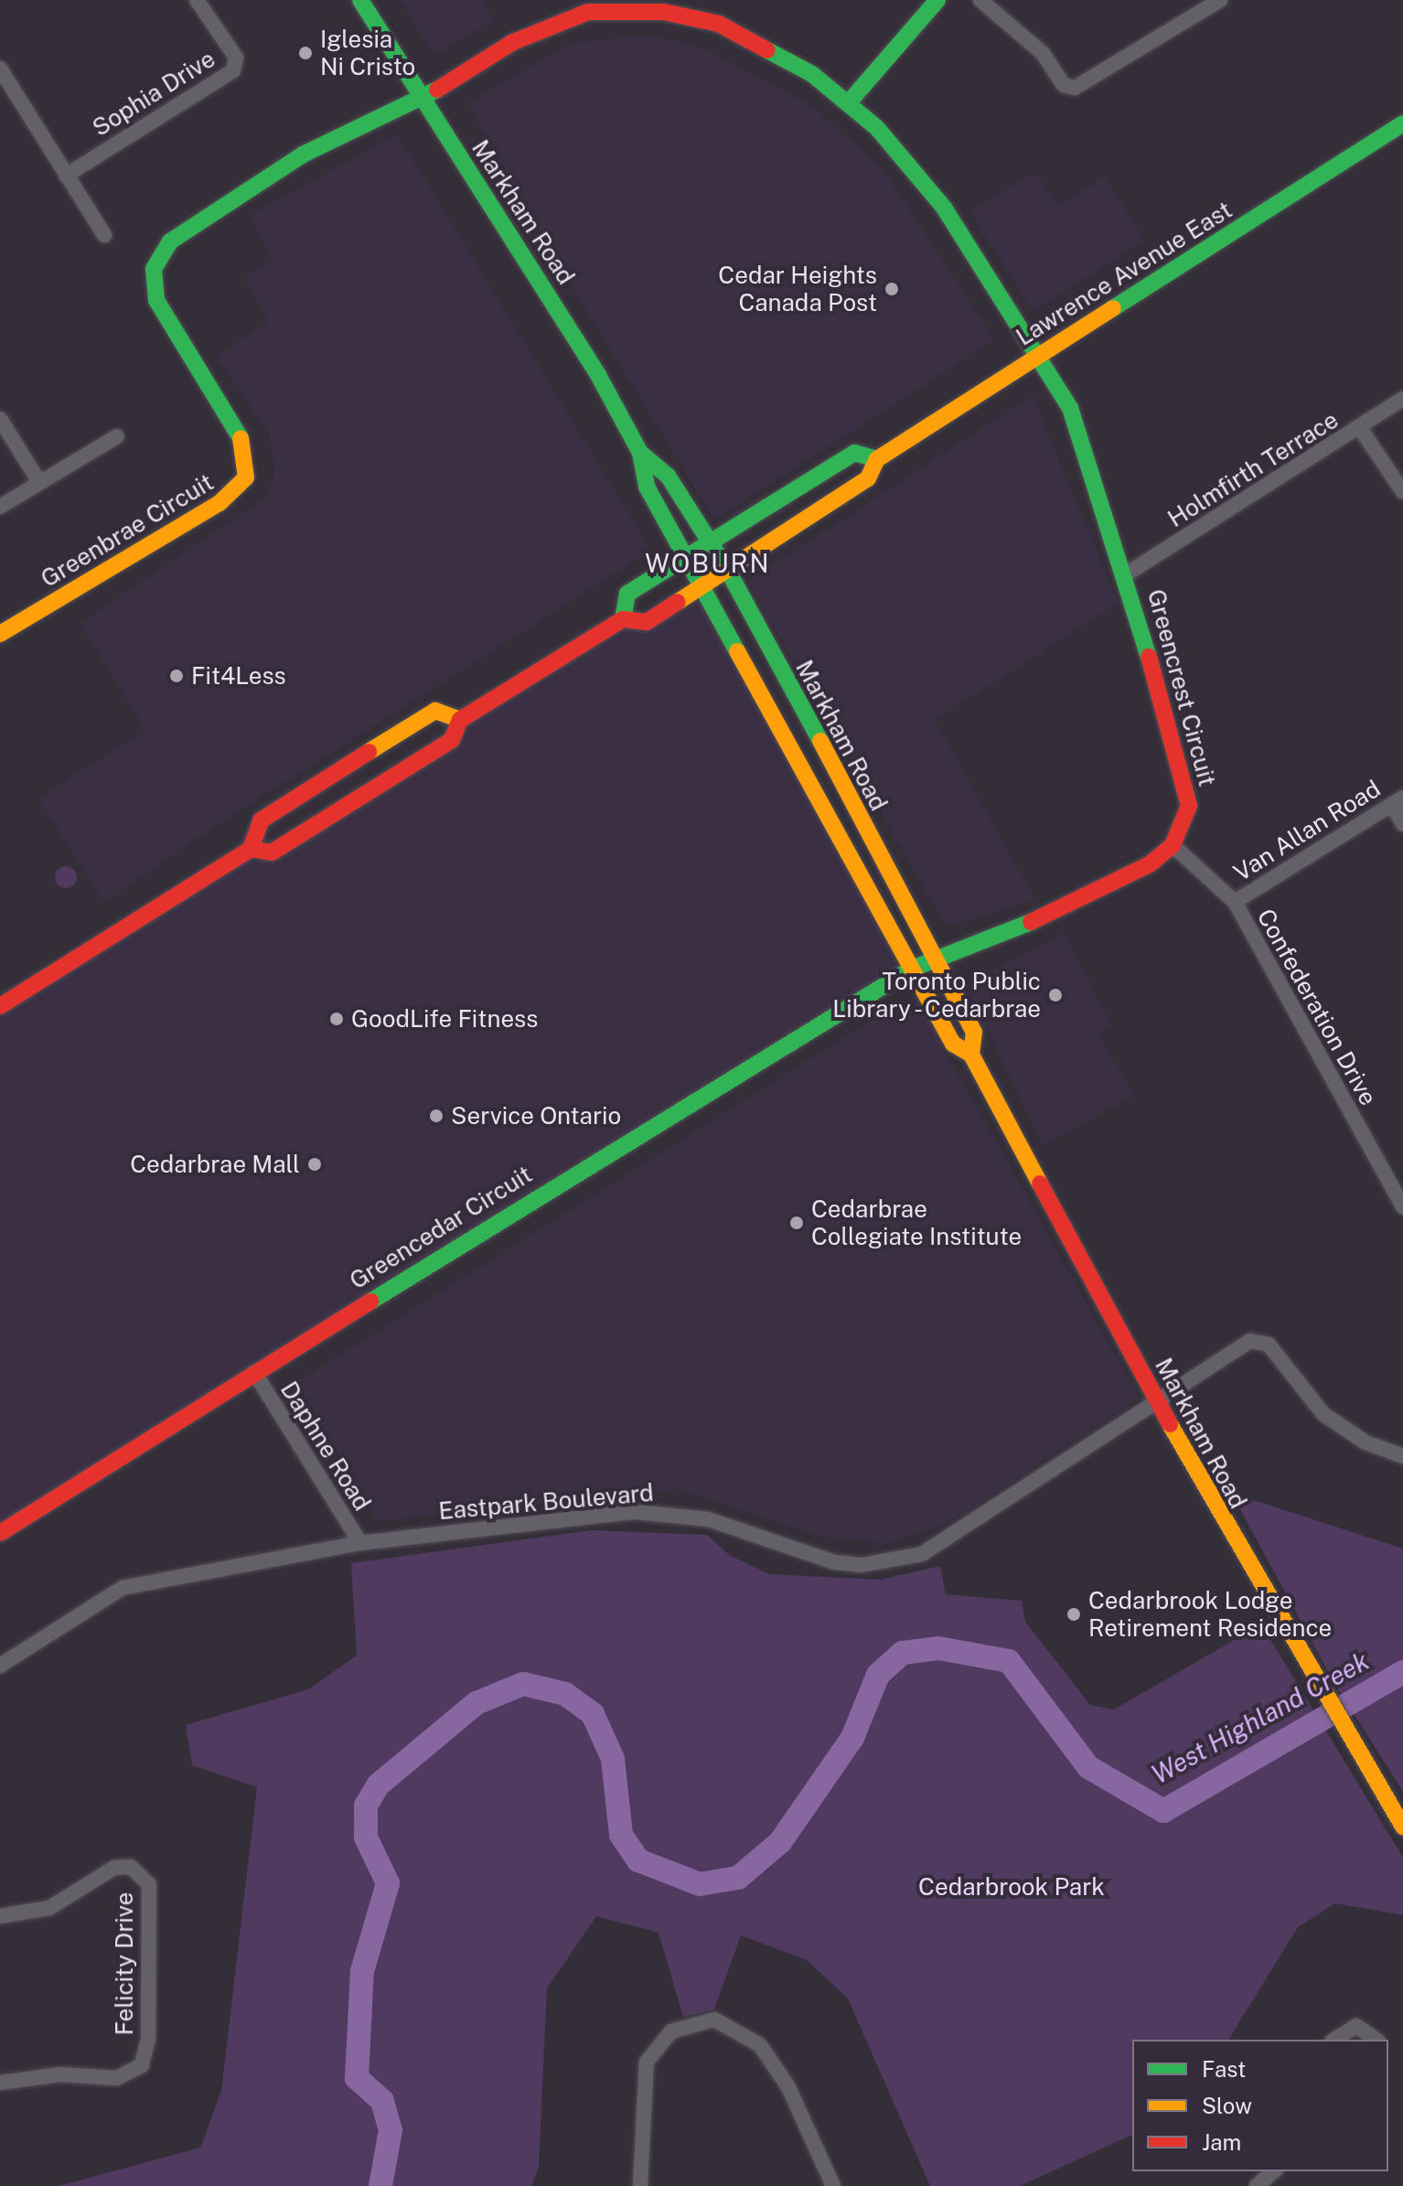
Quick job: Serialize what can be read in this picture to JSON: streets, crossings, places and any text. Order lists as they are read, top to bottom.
{
  "streets": {
    "main road": [
      "Markham Road",
      "Lawrence Avenue East",
      "Greenbrae Circuit",
      "Greencrest Circuit",
      "Greencedar Circuit"
    ],
    "street": [
      "Sophia Drive",
      "Holmfirth Terrace",
      "Van Allan Road",
      "Confederation Drive",
      "Daphne Road",
      "Eastpark Boulevard",
      "Felicity Drive"
    ]
  },
  "crossings": [
    ["Markham Road", "Lawrence Avenue East"],
    ["Markham Road", "Greenbrae Circuit"],
    ["Markham Road", "Greencedar Circuit"],
    ["Markham Road", "Eastpark Boulevard"],
    ["Lawrence Avenue East", "Greencrest Circuit"],
    ["Holmfirth Terrace", "Greencrest Circuit"],
    ["Greenbrae Circuit", "Greencrest Circuit"],
    ["Greencrest Circuit", "Confederation Drive"],
    ["Van Allan Road", "Confederation Drive"],
    ["Greencedar Circuit", "Daphne Road"],
    ["Daphne Road", "Eastpark Boulevard"]
  ],
  "districts": ["WOBURN"],
  "water": ["West Highland Creek"],
  "parks": ["Cedarbrook Park"],
  "places": [
    "Iglesia Ni Cristo",
    "Cedar Heights Canada Post",
    "Fit4Less",
    "Toronto Public Library - Cedarbrae",
    "GoodLife Fitness",
    "Service Ontario",
    "Cedarbrae Mall",
    "Cedarbrae Collegiate Institute",
    "Cedarbrook Lodge Retirement Residence"
  ],
  "legend": ["Fast", "Slow", "Jam"]
}
